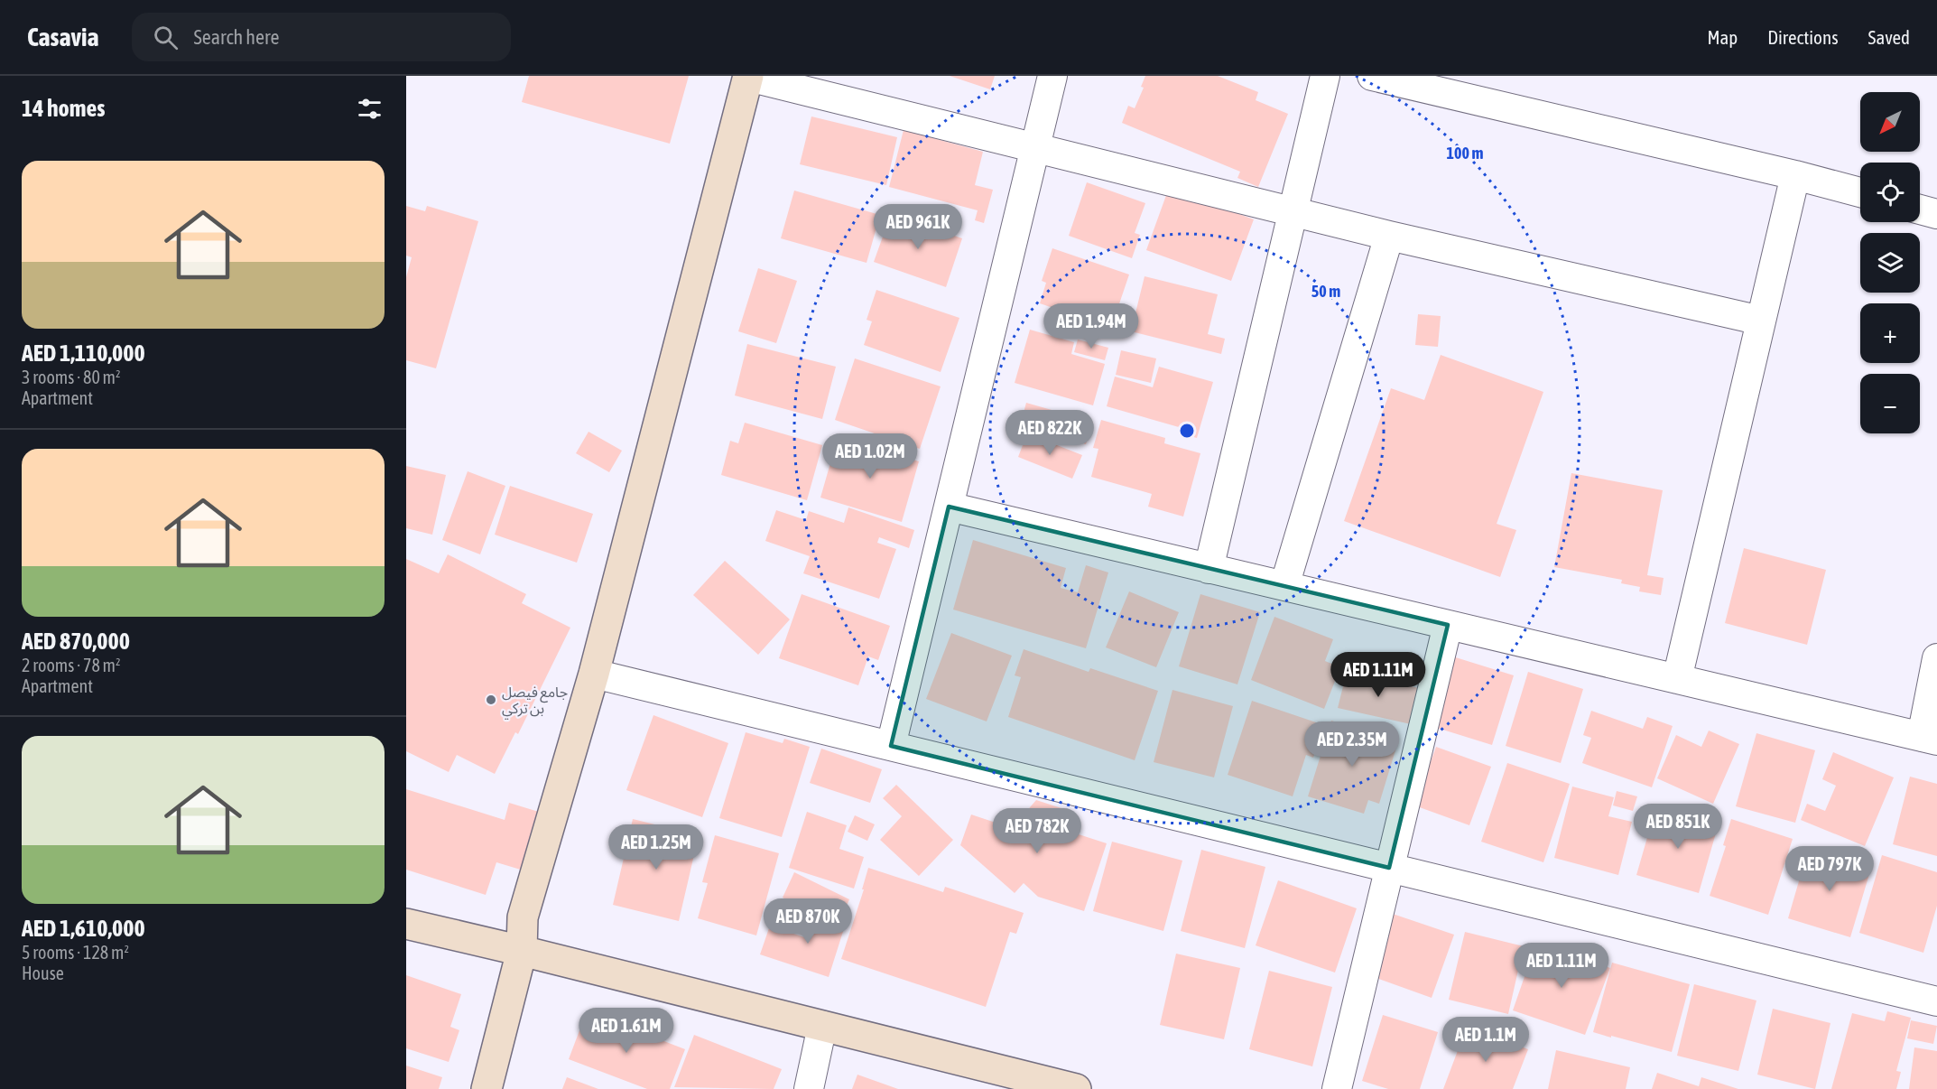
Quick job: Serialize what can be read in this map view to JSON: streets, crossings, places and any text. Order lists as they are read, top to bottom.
{
  "places": ["جامع فيصل بن تركي"],
  "north": "bottom left",
  "page": {
    "header": "Casavia",
    "search": "Search here",
    "nav": ["Map", "Directions", "Saved"],
    "heading": "14 homes",
    "map_buttons": ["+", "−"],
    "list": [
      {
        "name": "AED 1,110,000",
        "note": "3 rooms · 80 m² · Apartment"
      },
      {
        "name": "AED 870,000",
        "note": "2 rooms · 78 m² · Apartment"
      },
      {
        "name": "AED 1,610,000",
        "note": "5 rooms · 128 m² · House"
      }
    ],
    "price": [
      "AED 961K",
      "AED 1.94M",
      "AED 822K",
      "AED 1.02M",
      "AED 1.11M",
      "AED 2.35M",
      "AED 851K",
      "AED 782K",
      "AED 1.25M",
      "AED 797K",
      "AED 870K",
      "AED 1.11M",
      "AED 1.61M",
      "AED 1.1M"
    ]
  },
  "rings": ["100 m", "50 m"]
}
